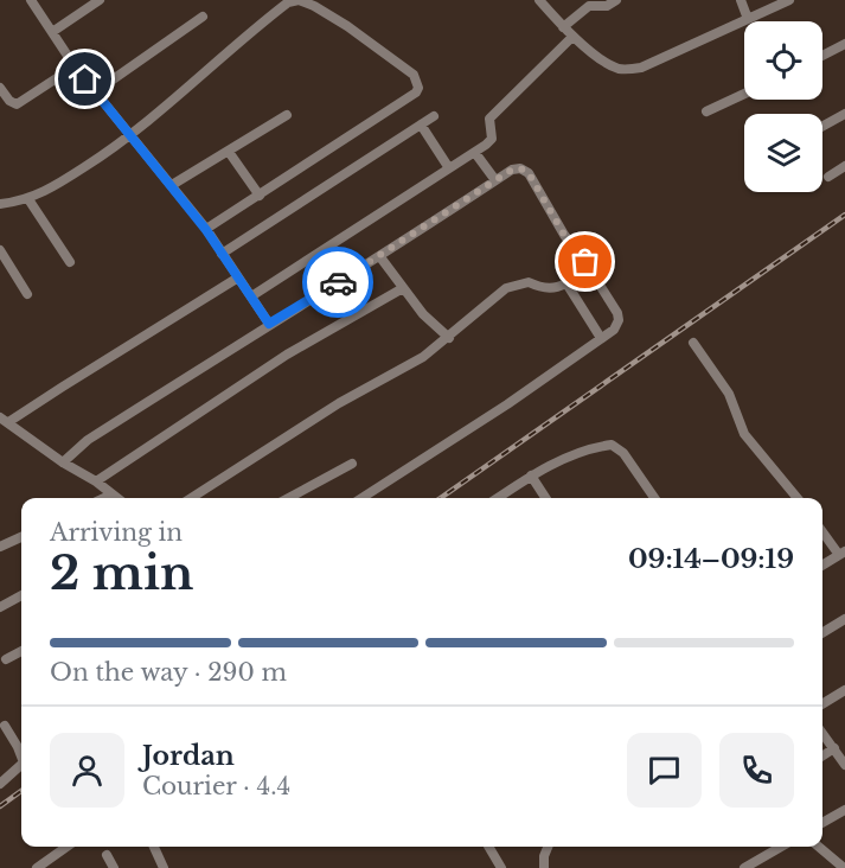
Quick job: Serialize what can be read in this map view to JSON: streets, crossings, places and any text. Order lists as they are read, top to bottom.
{
  "page": {
    "heading": ["2 min", "Arriving in", "09:14–09:19"],
    "panel": ["Jordan", "Courier · 4.4"],
    "bar": "On the way · 290 m"
  }
}
